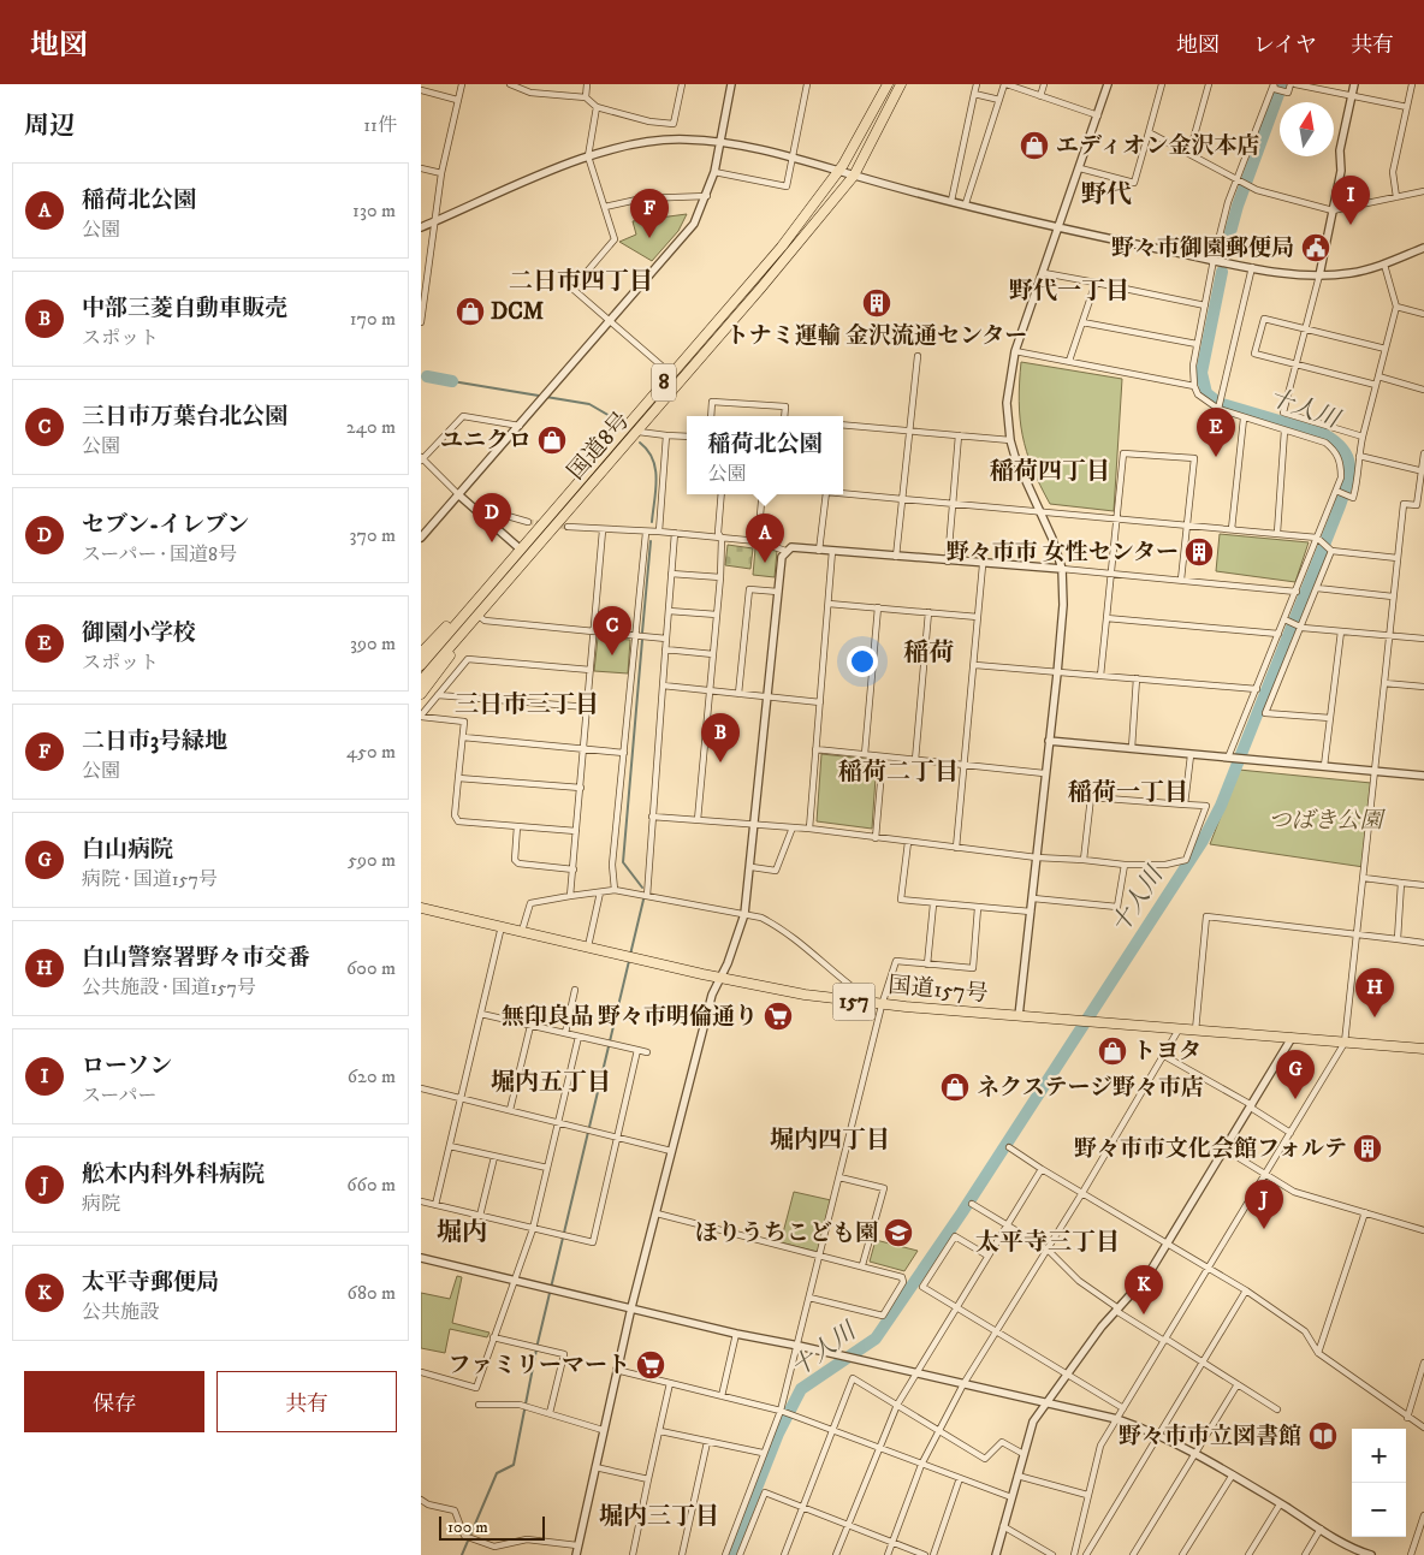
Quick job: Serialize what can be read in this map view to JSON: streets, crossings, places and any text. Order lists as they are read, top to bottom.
{
  "streets": {
    "highway": [
      "8",
      "国道8号",
      "国道157号",
      "157"
    ]
  },
  "districts": [
    "野代",
    "二日市四丁目",
    "野代一丁目",
    "稲荷四丁目",
    "稲荷",
    "三日市三丁目",
    "稲荷二丁目",
    "稲荷一丁目",
    "堀内五丁目",
    "堀内四丁目",
    "堀内",
    "太平寺三丁目",
    "堀内三丁目"
  ],
  "water": ["十人川"],
  "parks": ["つばき公園"],
  "places": {
    "shop": [
      "エディオン金沢本店",
      "DCM",
      "ユニクロ",
      "トヨタ",
      "ネクステージ野々市店"
    ],
    "public building": ["野々市御園郵便局"],
    "building": ["トナミ運輸 金沢流通センター", "野々市市 女性センター", "野々市市文化会館フォルテ"],
    "supermarket": ["無印良品 野々市明倫通り", "ファミリーマート"],
    "school or university": ["ほりうちこども園"],
    "library": ["野々市市立図書館"]
  },
  "scale_bar": "100 m",
  "north": "top",
  "page": {
    "header": "地図",
    "nav": ["地図", "レイヤ", "共有"],
    "heading": ["周辺", "11件"],
    "list": [
      {
        "mark": "A",
        "name": "稲荷北公園",
        "note": "公園",
        "value": "130 m"
      },
      {
        "mark": "B",
        "name": "中部三菱自動車販売",
        "note": "スポット",
        "value": "170 m"
      },
      {
        "mark": "C",
        "name": "三日市万葉台北公園",
        "note": "公園",
        "value": "240 m"
      },
      {
        "mark": "D",
        "name": "セブン-イレブン",
        "note": "スーパー · 国道8号",
        "value": "370 m"
      },
      {
        "mark": "E",
        "name": "御園小学校",
        "note": "スポット",
        "value": "390 m"
      },
      {
        "mark": "F",
        "name": "二日市3号緑地",
        "note": "公園",
        "value": "450 m"
      },
      {
        "mark": "G",
        "name": "白山病院",
        "note": "病院 · 国道157号",
        "value": "590 m"
      },
      {
        "mark": "H",
        "name": "白山警察署野々市交番",
        "note": "公共施設 · 国道157号",
        "value": "600 m"
      },
      {
        "mark": "I",
        "name": "ローソン",
        "note": "スーパー",
        "value": "620 m"
      },
      {
        "mark": "J",
        "name": "舩木内科外科病院",
        "note": "病院",
        "value": "660 m"
      },
      {
        "mark": "K",
        "name": "太平寺郵便局",
        "note": "公共施設",
        "value": "680 m"
      }
    ],
    "pins": [
      "I",
      "F",
      "E",
      "D",
      "A",
      "C",
      "B",
      "H",
      "G",
      "J",
      "K"
    ],
    "popup": ["稲荷北公園", "公園"],
    "buttons": ["保存", "共有"],
    "map_buttons": ["+", "−"],
    "scale": "100 m"
  }
}
